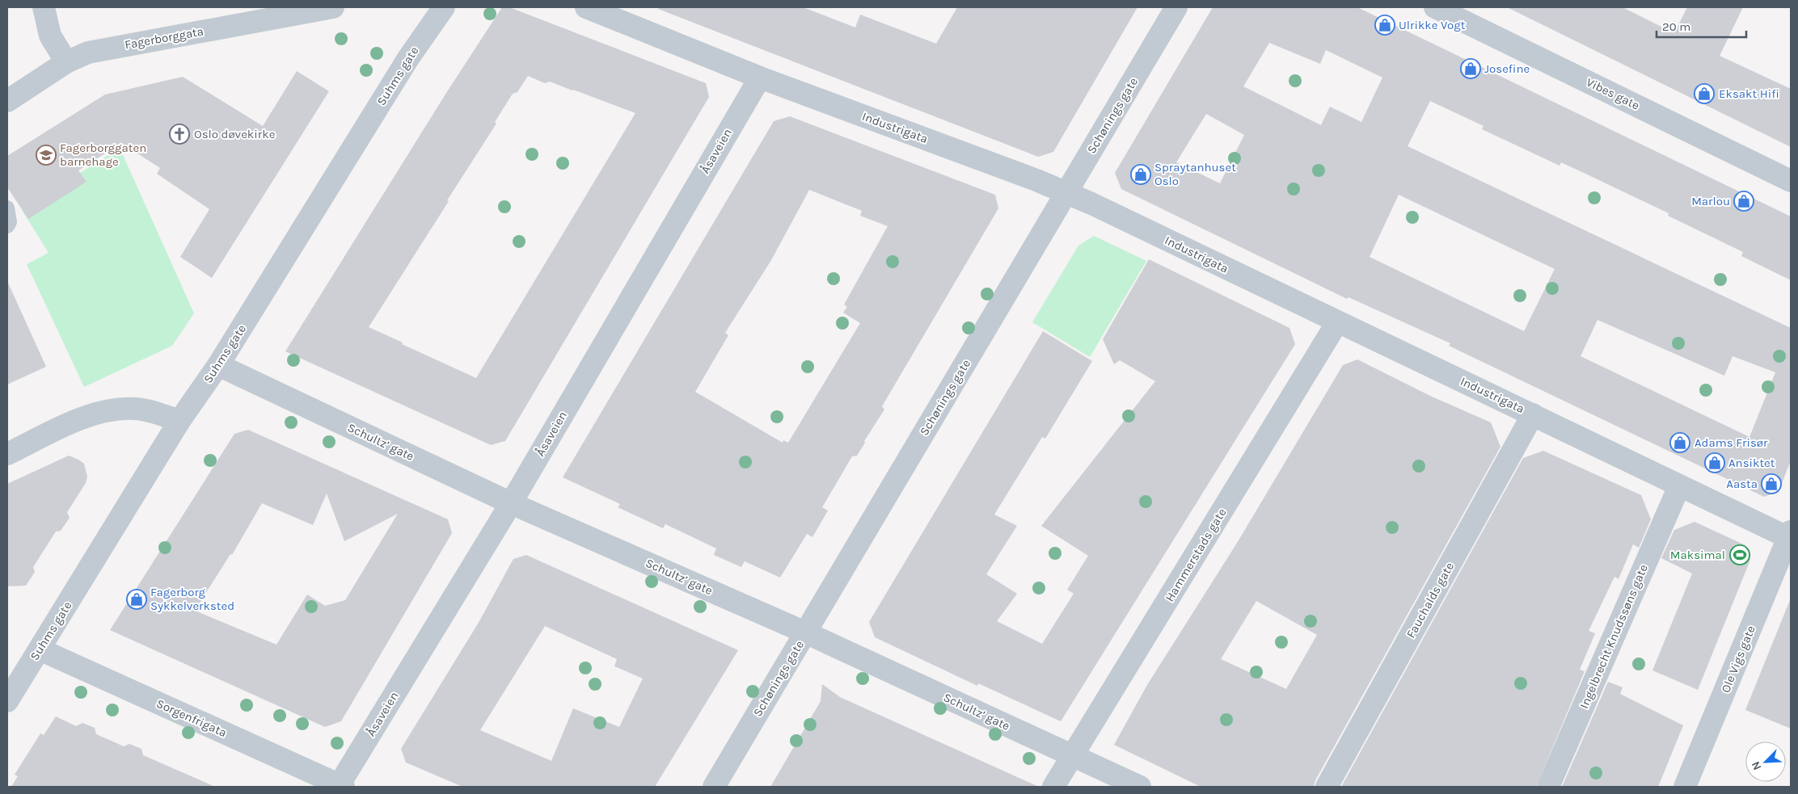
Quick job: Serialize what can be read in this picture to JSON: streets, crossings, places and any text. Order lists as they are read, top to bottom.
{
  "streets": {
    "street": [
      "Fagerborggata",
      "Suhms gate",
      "Vibes gate",
      "Schønings gate",
      "Industrigata",
      "Åsaveien",
      "Schultz’ gate",
      "Hammerstads gate",
      "Fauchalds gate",
      "Ingelbrecht Knudssøns gate",
      "Ole Vigs gate",
      "Sorgenfrigata"
    ]
  },
  "crossings": [
    ["Suhms gate", "Schultz’ gate"],
    ["Suhms gate", "Sorgenfrigata"],
    ["Schønings gate", "Industrigata"],
    ["Schønings gate", "Schultz’ gate"],
    ["Industrigata", "Åsaveien"],
    ["Industrigata", "Hammerstads gate"],
    ["Industrigata", "Fauchalds gate"],
    ["Industrigata", "Ingelbrecht Knudssøns gate"],
    ["Industrigata", "Ole Vigs gate"],
    ["Åsaveien", "Schultz’ gate"],
    ["Åsaveien", "Sorgenfrigata"],
    ["Schultz’ gate", "Hammerstads gate"]
  ],
  "places": {
    "shop": [
      "Ulrikke Vogt",
      "Josefine",
      "Eksakt Hifi",
      "Spraytanhuset Oslo",
      "Marlou",
      "Adams Frisør",
      "Ansiktet",
      "Aasta",
      "Fagerborg Sykkelverksted"
    ],
    "church": ["Oslo døvekirke"],
    "school or university": ["Fagerborggaten barnehage"],
    "sports": ["Maksimal"]
  },
  "scale_bar": "20 m",
  "north": "bottom left"
}
